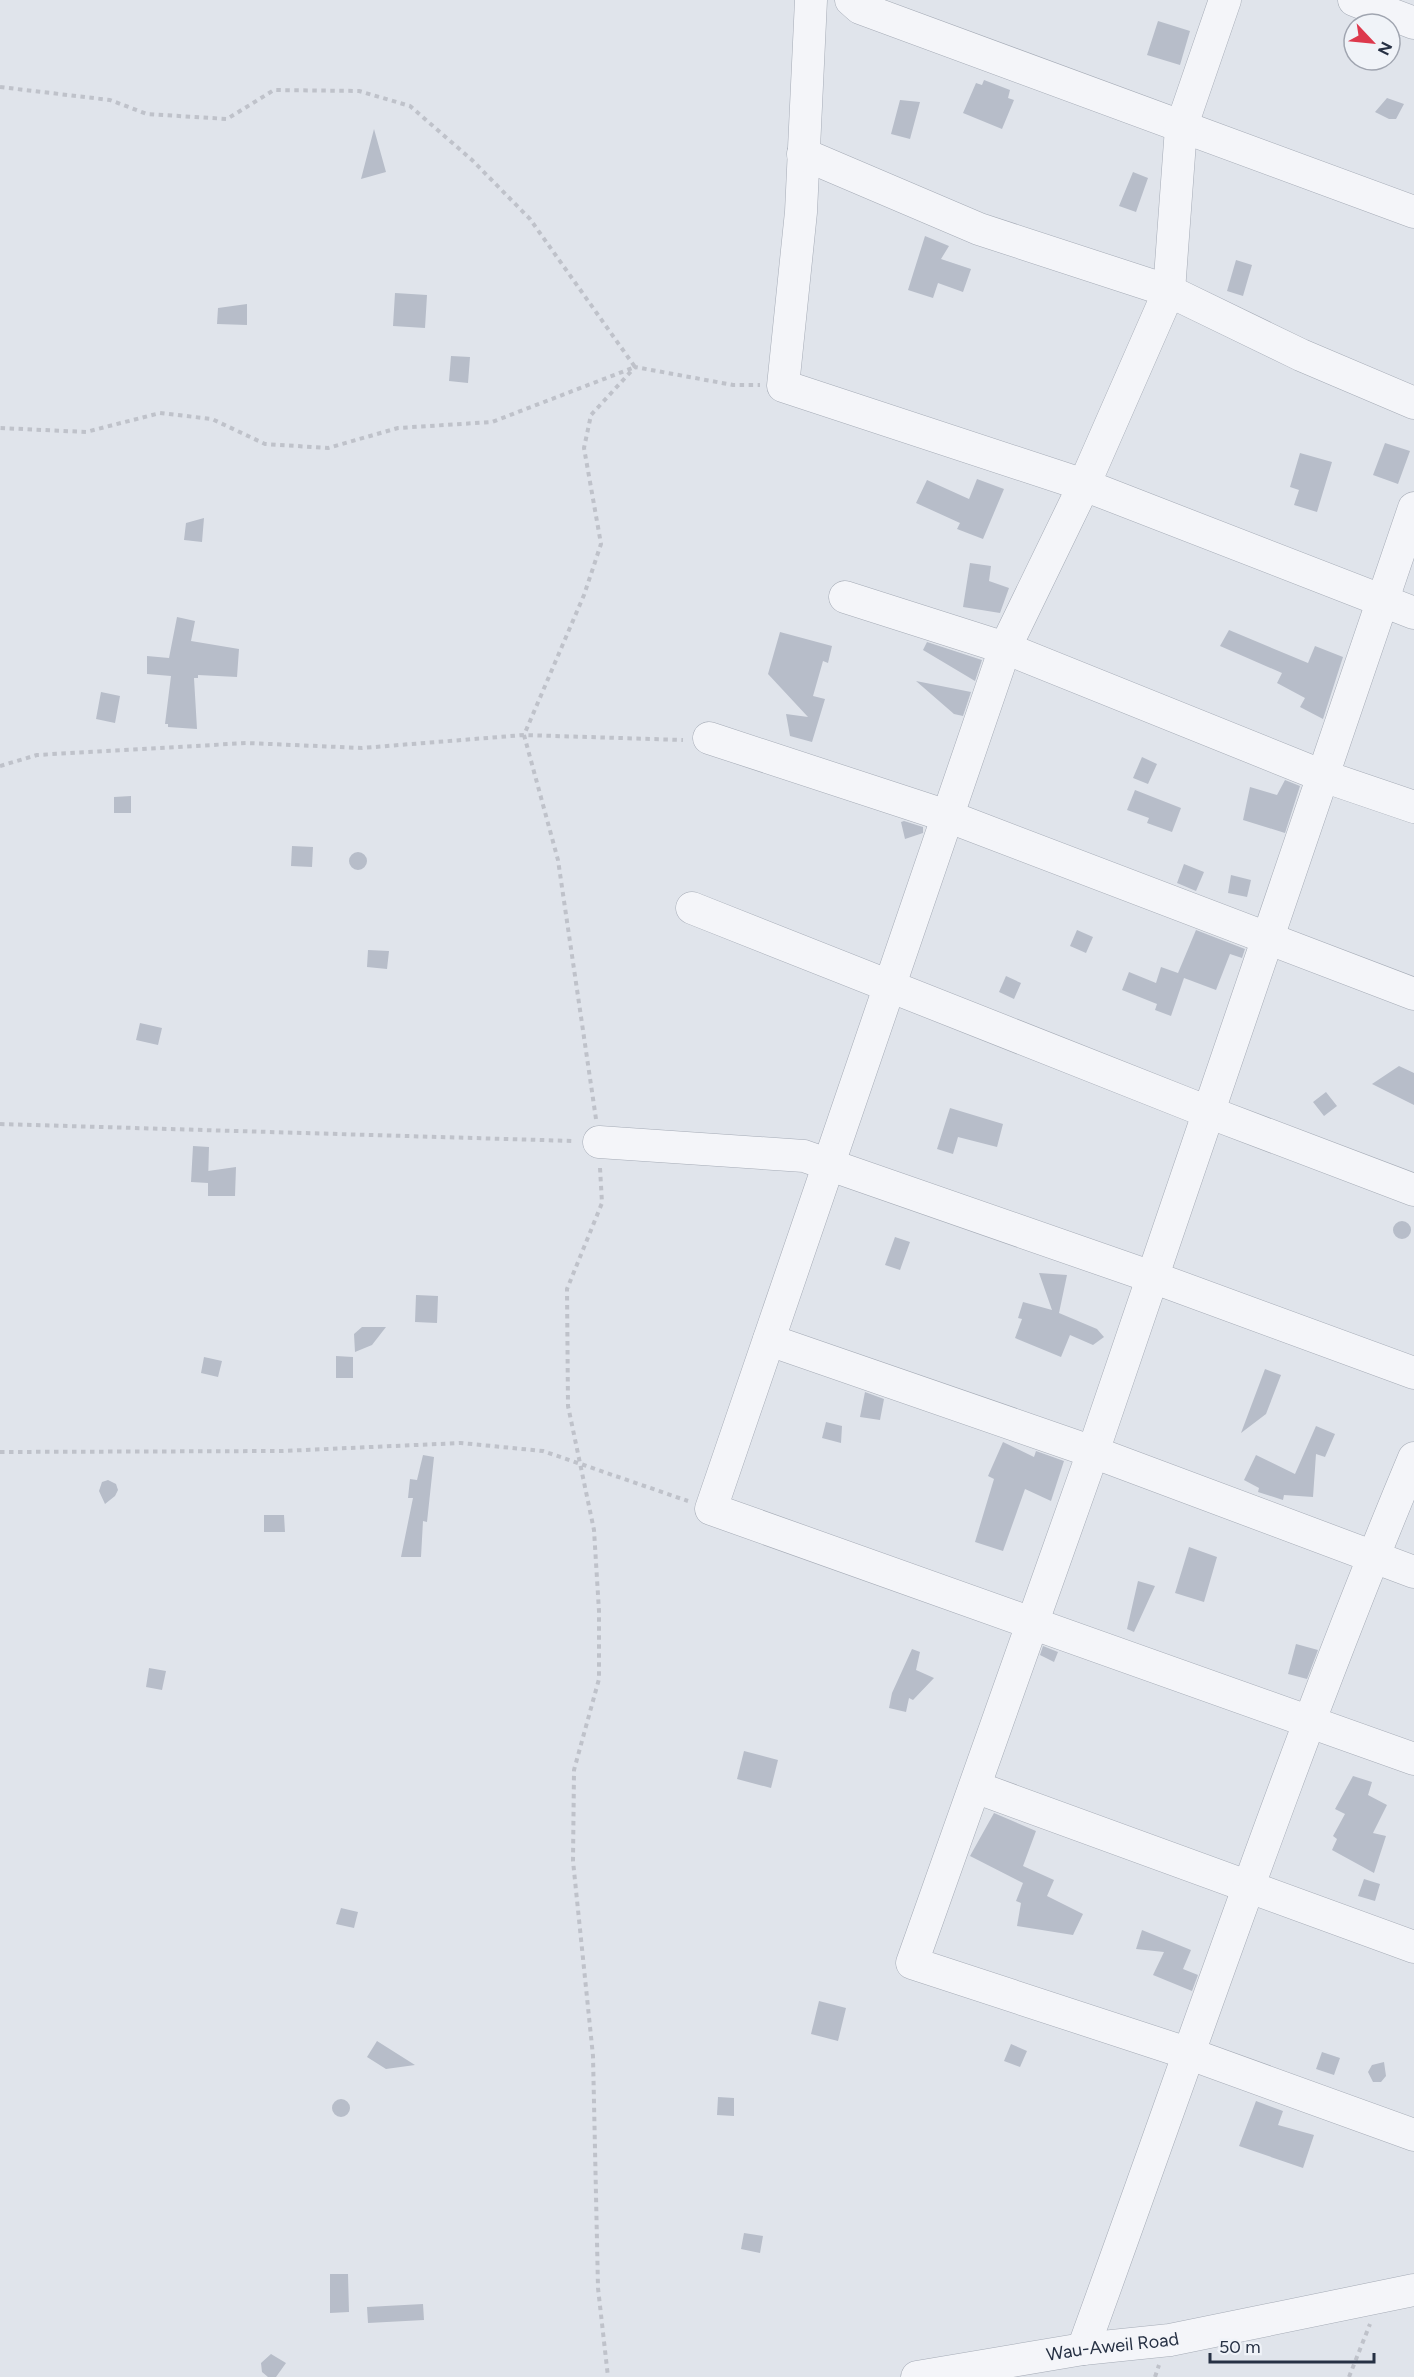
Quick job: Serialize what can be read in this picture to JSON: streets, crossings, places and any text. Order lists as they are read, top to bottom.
{
  "streets": {
    "street": ["Wau-Aweil Road"]
  },
  "scale_bar": "50 m",
  "north": "bottom right"
}
